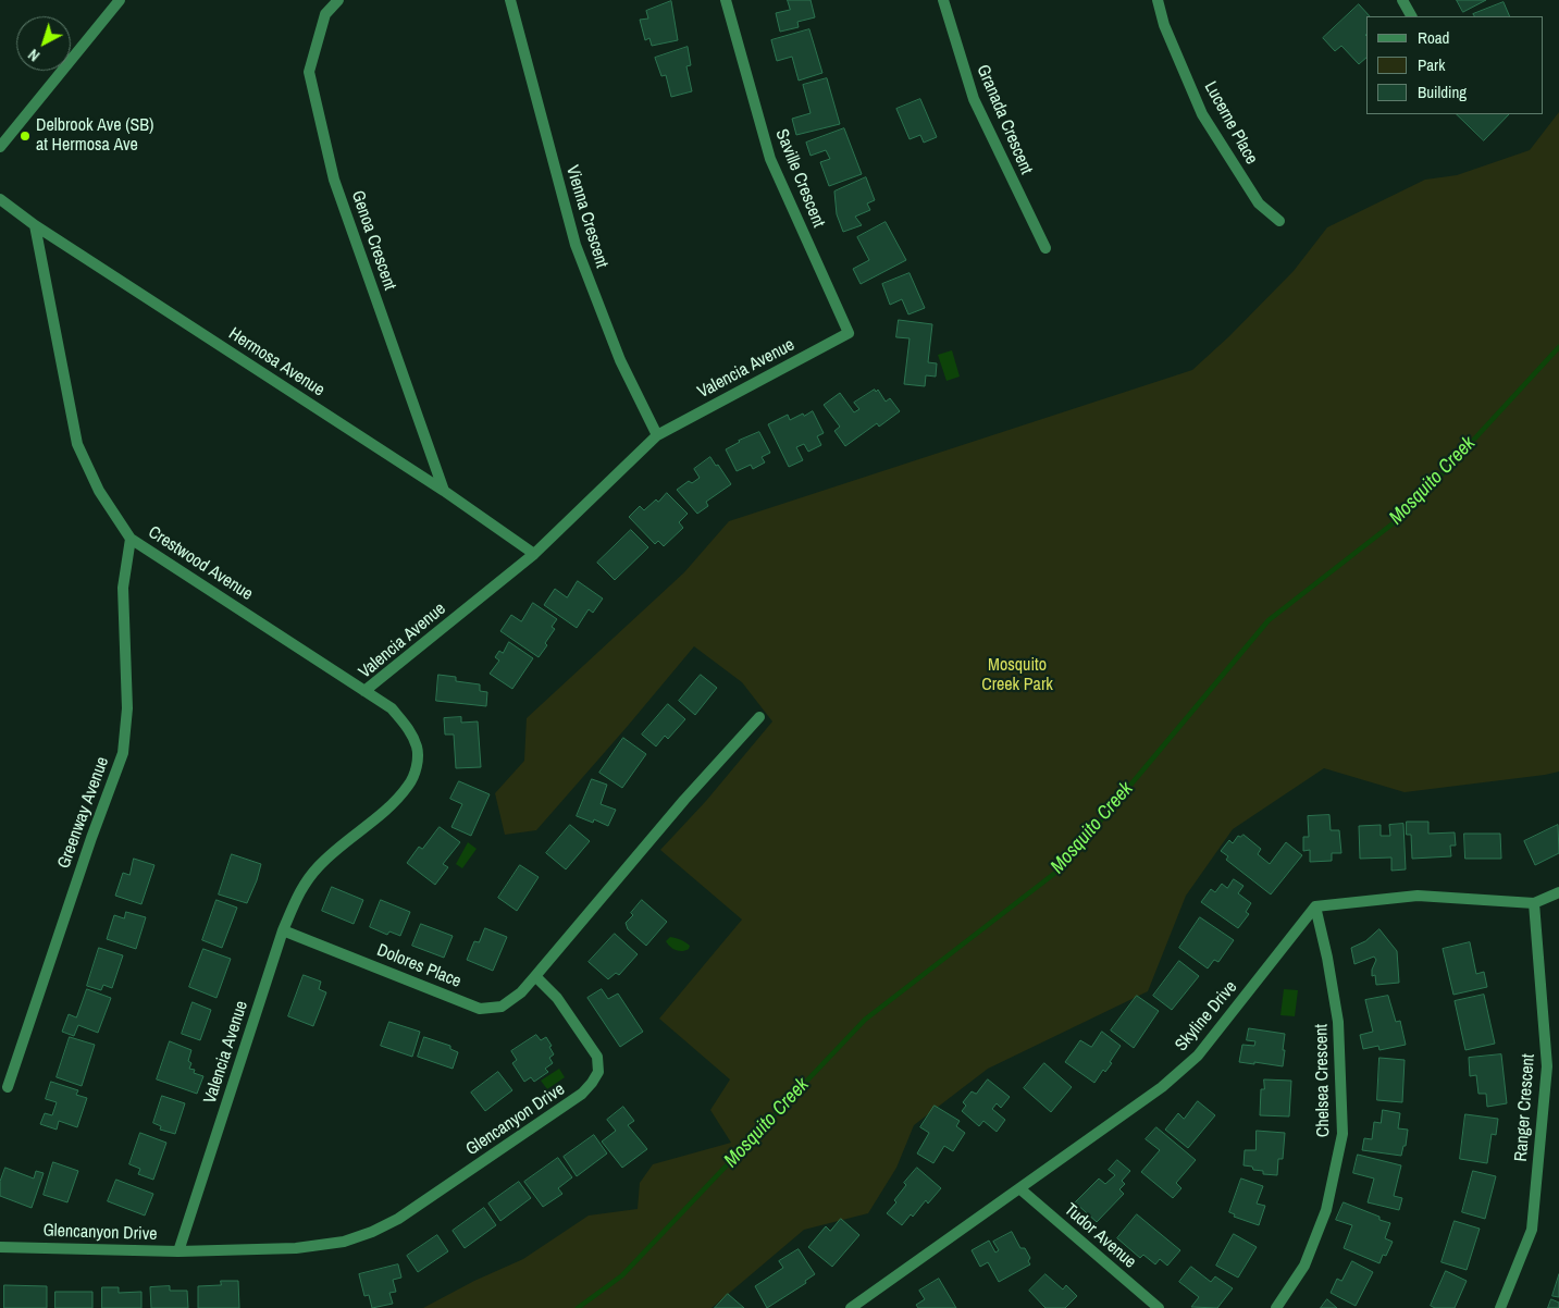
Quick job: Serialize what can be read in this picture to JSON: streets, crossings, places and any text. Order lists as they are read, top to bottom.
{
  "streets": {
    "street": [
      "Granada Crescent",
      "Lucerne Place",
      "Saville Crescent",
      "Vienna Crescent",
      "Genoa Crescent",
      "Hermosa Avenue",
      "Valencia Avenue",
      "Crestwood Avenue",
      "Greenway Avenue",
      "Dolores Place",
      "Skyline Drive",
      "Chelsea Crescent",
      "Ranger Crescent",
      "Glencanyon Drive",
      "Tudor Avenue"
    ]
  },
  "crossings": [
    ["Saville Crescent", "Valencia Avenue"],
    ["Vienna Crescent", "Valencia Avenue"],
    ["Genoa Crescent", "Hermosa Avenue"],
    ["Hermosa Avenue", "Valencia Avenue"],
    ["Hermosa Avenue", "Crestwood Avenue"],
    ["Valencia Avenue", "Crestwood Avenue"],
    ["Valencia Avenue", "Dolores Place"],
    ["Valencia Avenue", "Glencanyon Drive"],
    ["Crestwood Avenue", "Greenway Avenue"],
    ["Dolores Place", "Glencanyon Drive"],
    ["Skyline Drive", "Chelsea Crescent"],
    ["Skyline Drive", "Tudor Avenue"]
  ],
  "water": ["Mosquito Creek"],
  "parks": ["Mosquito Creek Park"],
  "places": ["Delbrook Ave (SB) at Hermosa Ave"],
  "legend": ["Road", "Park", "Building"],
  "north": "bottom left"
}
